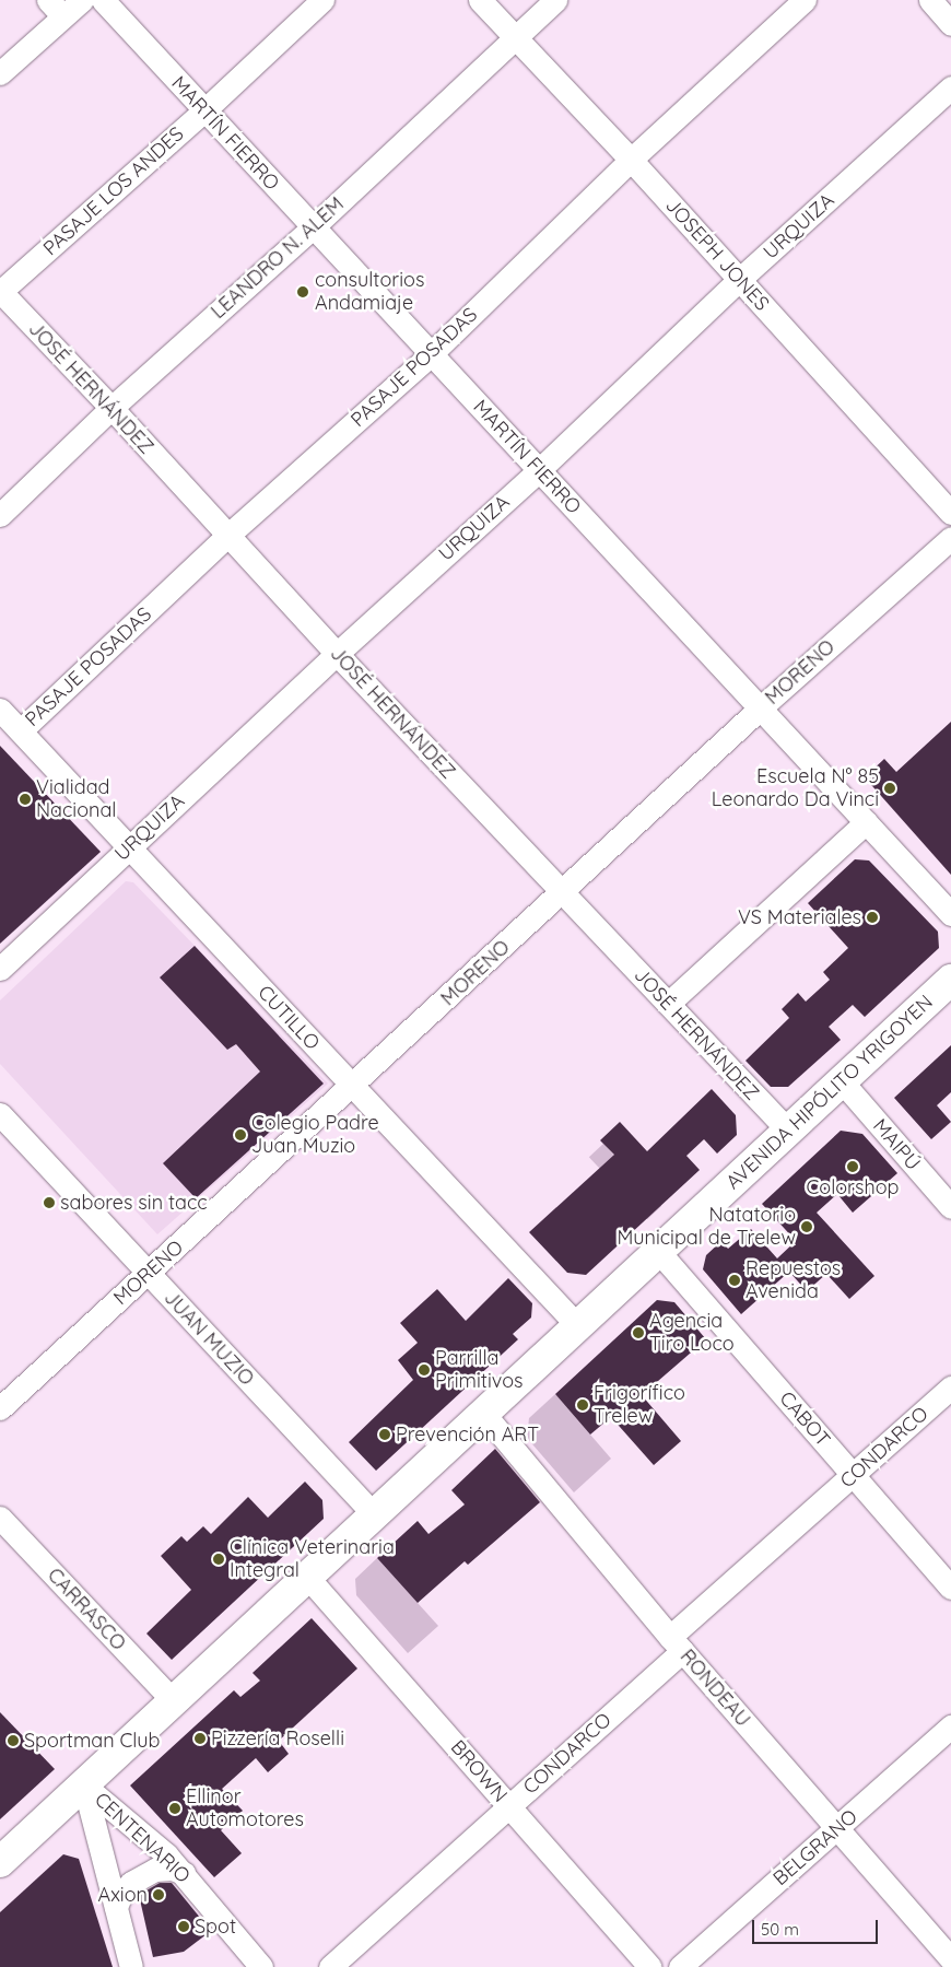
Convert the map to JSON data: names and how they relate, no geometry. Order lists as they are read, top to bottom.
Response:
{
  "streets": {
    "main road": ["AVENIDA HIPÓLITO YRIGOYEN"],
    "street": [
      "MARTÍN FIERRO",
      "PASAJE LOS ANDES",
      "URQUIZA",
      "JOSEPH JONES",
      "LEANDRO N. ALEM",
      "PASAJE POSADAS",
      "JOSÉ HERNÁNDEZ",
      "MORENO",
      "CUTILLO",
      "MAIPÚ",
      "JUAN MUZIO",
      "CABOT",
      "CONDARCO",
      "CARRASCO",
      "RONDEAU",
      "BROWN",
      "CENTENARIO",
      "BELGRANO"
    ]
  },
  "crossings": [
    ["MARTÍN FIERRO", "PASAJE LOS ANDES"],
    ["MARTÍN FIERRO", "URQUIZA"],
    ["MARTÍN FIERRO", "LEANDRO N. ALEM"],
    ["MARTÍN FIERRO", "PASAJE POSADAS"],
    ["MARTÍN FIERRO", "MORENO"],
    ["PASAJE LOS ANDES", "JOSÉ HERNÁNDEZ"],
    ["URQUIZA", "JOSEPH JONES"],
    ["URQUIZA", "JOSÉ HERNÁNDEZ"],
    ["URQUIZA", "CUTILLO"],
    ["JOSEPH JONES", "LEANDRO N. ALEM"],
    ["JOSEPH JONES", "PASAJE POSADAS"],
    ["LEANDRO N. ALEM", "JOSÉ HERNÁNDEZ"],
    ["PASAJE POSADAS", "JOSÉ HERNÁNDEZ"],
    ["PASAJE POSADAS", "CUTILLO"],
    ["JOSÉ HERNÁNDEZ", "MORENO"],
    ["JOSÉ HERNÁNDEZ", "AVENIDA HIPÓLITO YRIGOYEN"],
    ["MORENO", "CUTILLO"],
    ["MORENO", "JUAN MUZIO"],
    ["CUTILLO", "AVENIDA HIPÓLITO YRIGOYEN"],
    ["AVENIDA HIPÓLITO YRIGOYEN", "MAIPÚ"],
    ["AVENIDA HIPÓLITO YRIGOYEN", "JUAN MUZIO"],
    ["AVENIDA HIPÓLITO YRIGOYEN", "CABOT"],
    ["AVENIDA HIPÓLITO YRIGOYEN", "CARRASCO"],
    ["AVENIDA HIPÓLITO YRIGOYEN", "RONDEAU"],
    ["AVENIDA HIPÓLITO YRIGOYEN", "BROWN"],
    ["AVENIDA HIPÓLITO YRIGOYEN", "CENTENARIO"],
    ["CABOT", "CONDARCO"],
    ["CONDARCO", "RONDEAU"],
    ["CONDARCO", "BROWN"],
    ["RONDEAU", "BELGRANO"]
  ],
  "places": [
    "consultorios Andamiaje",
    "Escuela N° 85 Leonardo Da Vinci",
    "Vialidad Nacional",
    "VS Materiales",
    "Colegio Padre Juan Muzio",
    "Colorshop",
    "sabores sin tacc",
    "Natatorio Municipal de Trelew",
    "Repuestos Avenida",
    "Agencia Tiro Loco",
    "Parrilla Primitivos",
    "Frigorífico Trelew",
    "Prevención ART",
    "Clínica Veterinaria Integral",
    "Pizzería Roselli",
    "Sportman Club",
    "Ellinor Automotores",
    "Axion",
    "Spot"
  ],
  "scale_bar": "50 m"
}
